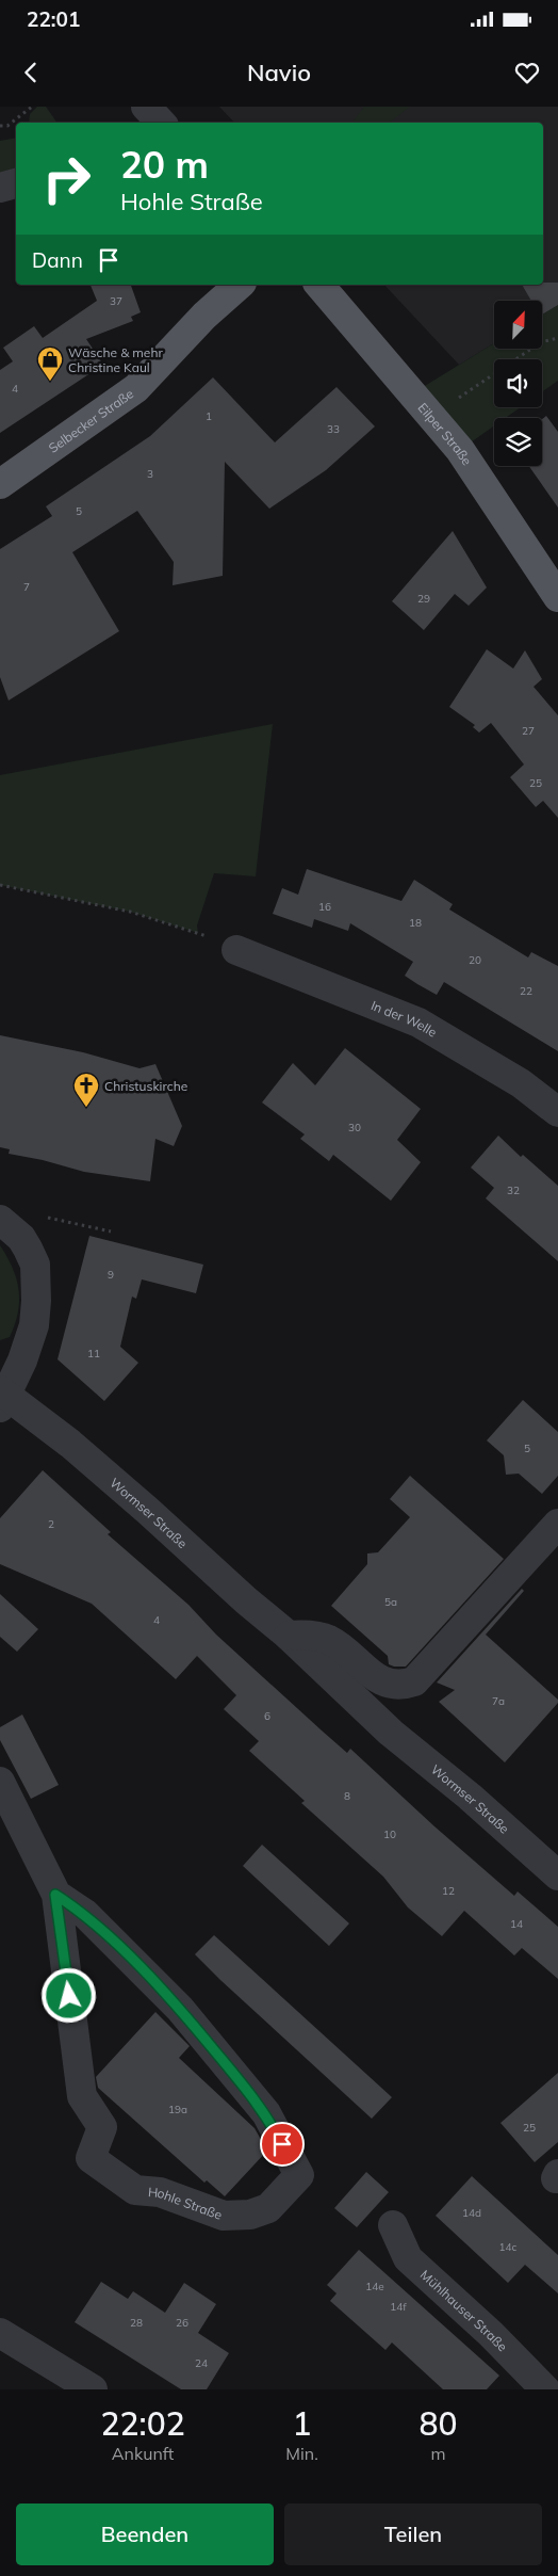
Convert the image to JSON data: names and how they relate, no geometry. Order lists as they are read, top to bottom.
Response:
{
  "streets": {
    "main road": ["Selbecker Straße", "Eilper Straße"],
    "street": [
      "In der Welle",
      "Wormser Straße",
      "Hohle Straße",
      "Mühlhauser Straße"
    ]
  },
  "places": {
    "shop": ["Wäsche & mehr Christine Kaul"],
    "church": ["Christuskirche"]
  },
  "house_numbers": [
    "37",
    "4",
    "1",
    "33",
    "3",
    "5",
    "7",
    "29",
    "27",
    "25",
    "16",
    "18",
    "20",
    "22",
    "30",
    "32",
    "9",
    "11",
    "5",
    "2",
    "5a",
    "4",
    "7a",
    "6",
    "8",
    "10",
    "12",
    "14",
    "19a",
    "25",
    "14d",
    "14c",
    "14e",
    "14f",
    "28",
    "26",
    "24"
  ],
  "north": "top right",
  "page": {
    "status": "22:01",
    "header": "Navio",
    "turn": ["20 m", "Hohle Straße"],
    "then": "Dann",
    "eta": [
      "22:02",
      "Ankunft",
      "1",
      "Min.",
      "80",
      "m"
    ],
    "buttons": ["Beenden", "Teilen"]
  }
}
